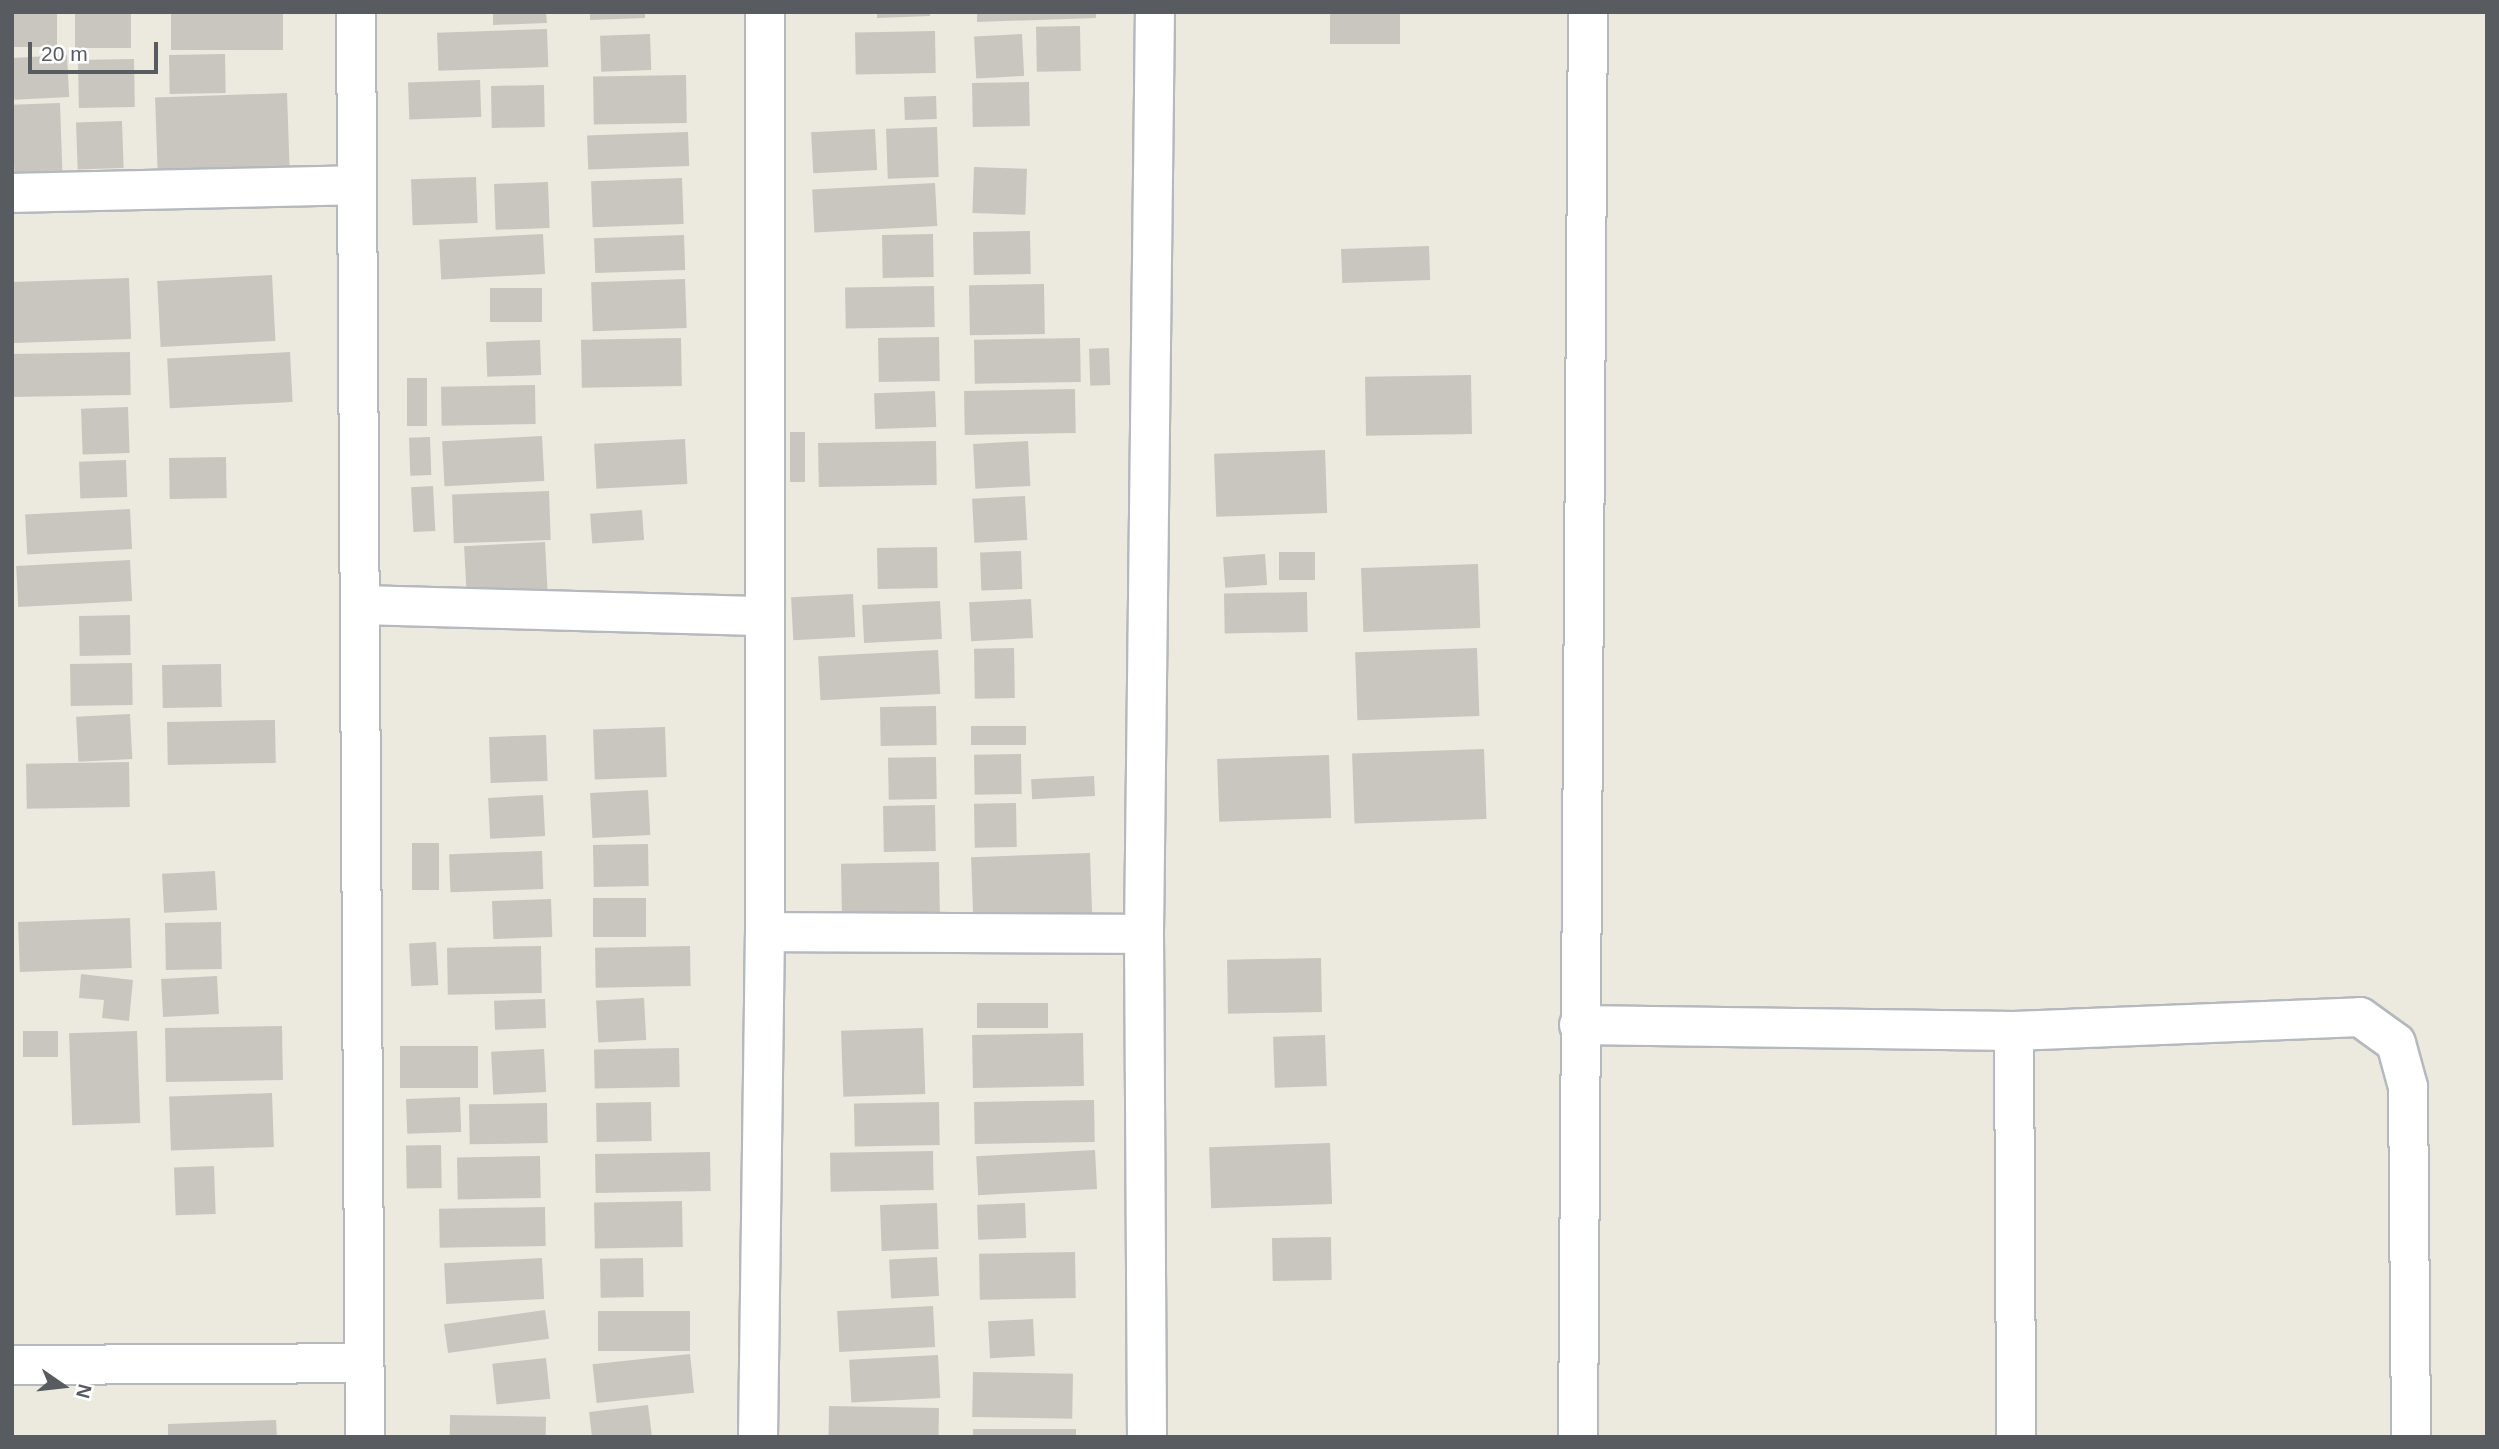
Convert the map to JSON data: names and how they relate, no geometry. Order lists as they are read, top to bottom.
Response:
{
  "scale_bar": "20 m",
  "north": "right"
}
